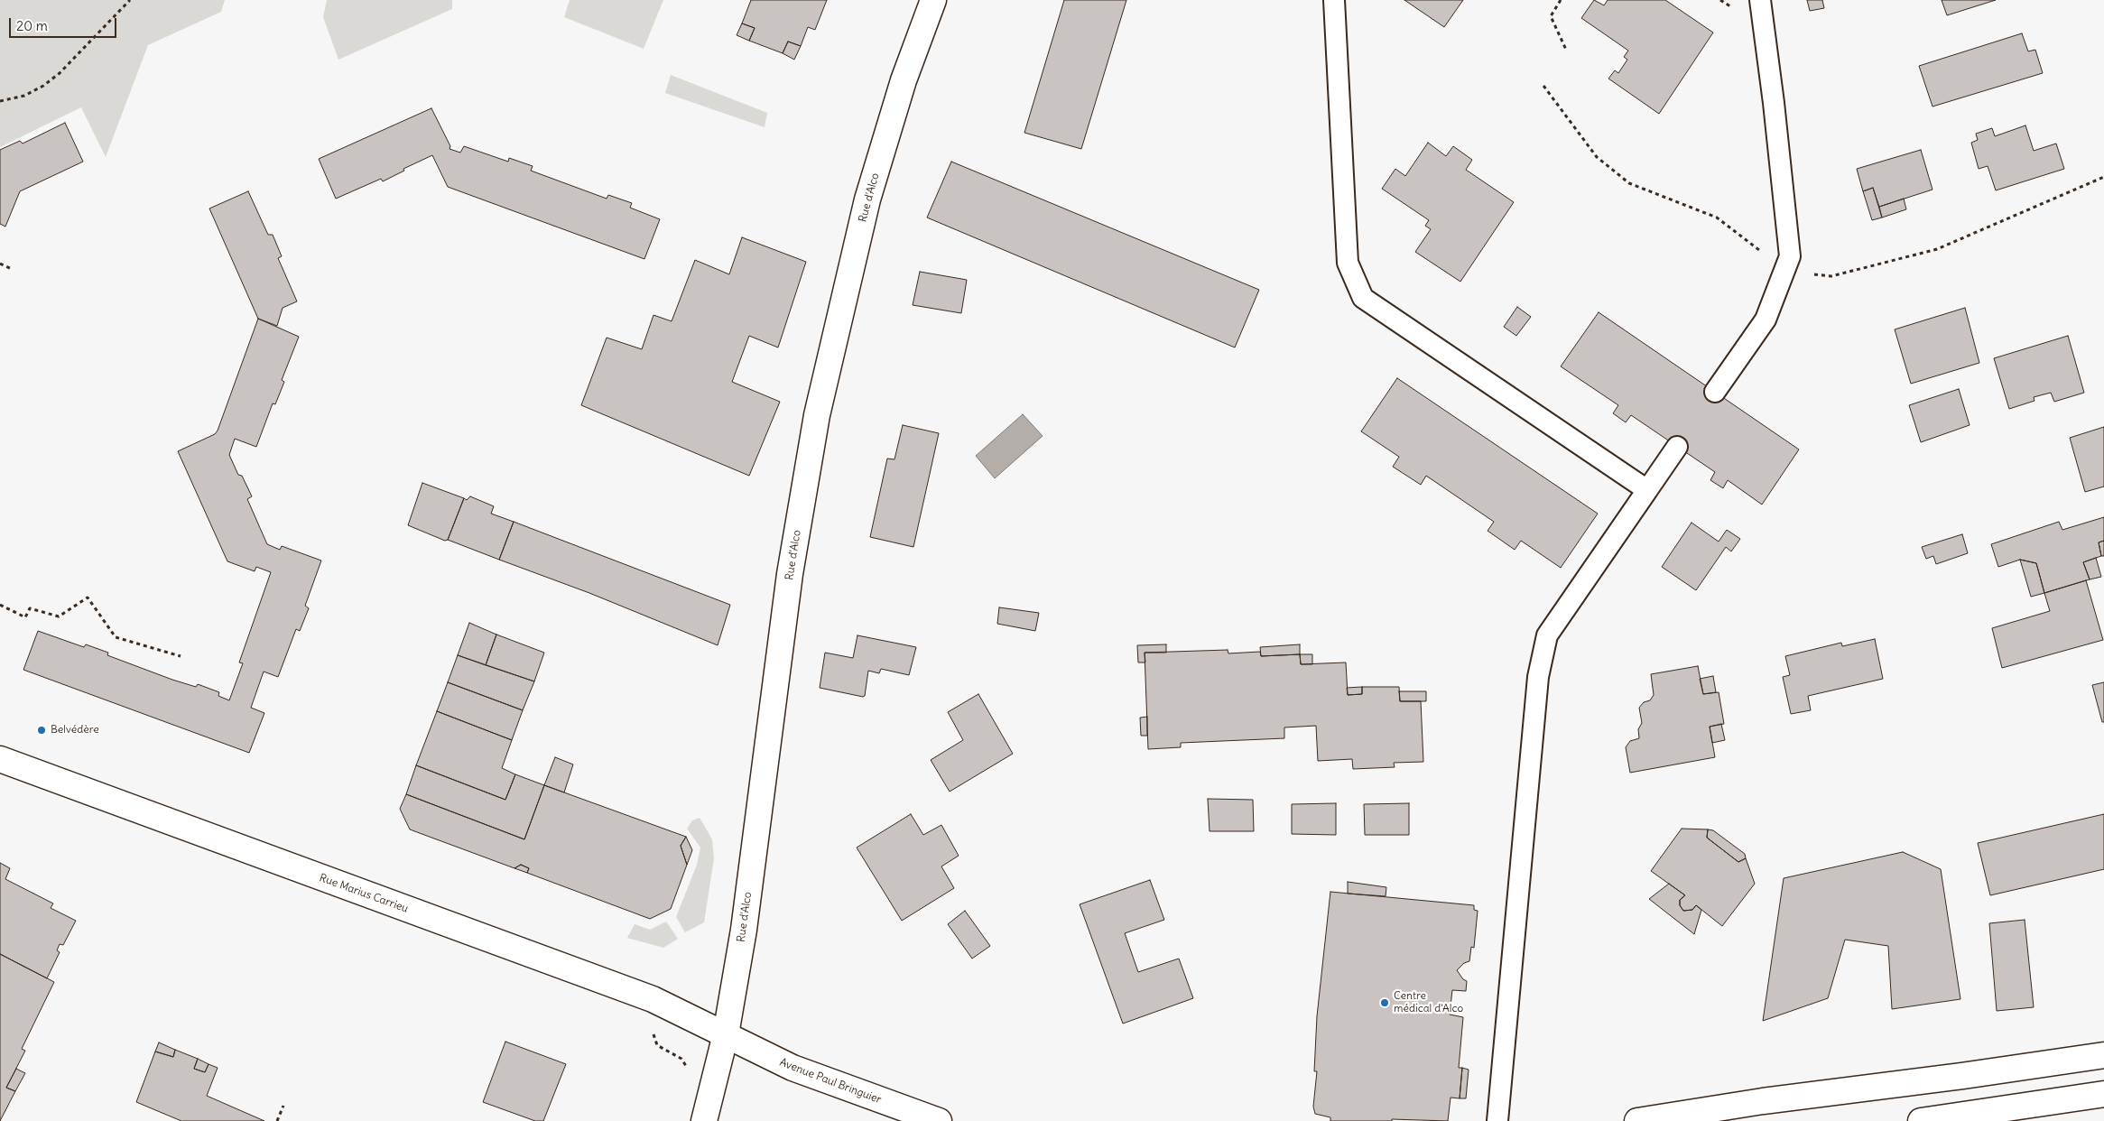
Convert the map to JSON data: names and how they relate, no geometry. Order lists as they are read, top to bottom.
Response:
{
  "streets": {
    "main road": ["Rue d'Alco", "Rue Marius Carrieu", "Avenue Paul Bringuier"]
  },
  "crossings": [
    ["Rue d'Alco", "Rue Marius Carrieu"],
    ["Rue d'Alco", "Avenue Paul Bringuier"],
    ["Rue Marius Carrieu", "Avenue Paul Bringuier"]
  ],
  "places": ["Belvédère", "Centre médical d'Alco"],
  "scale_bar": "20 m"
}
